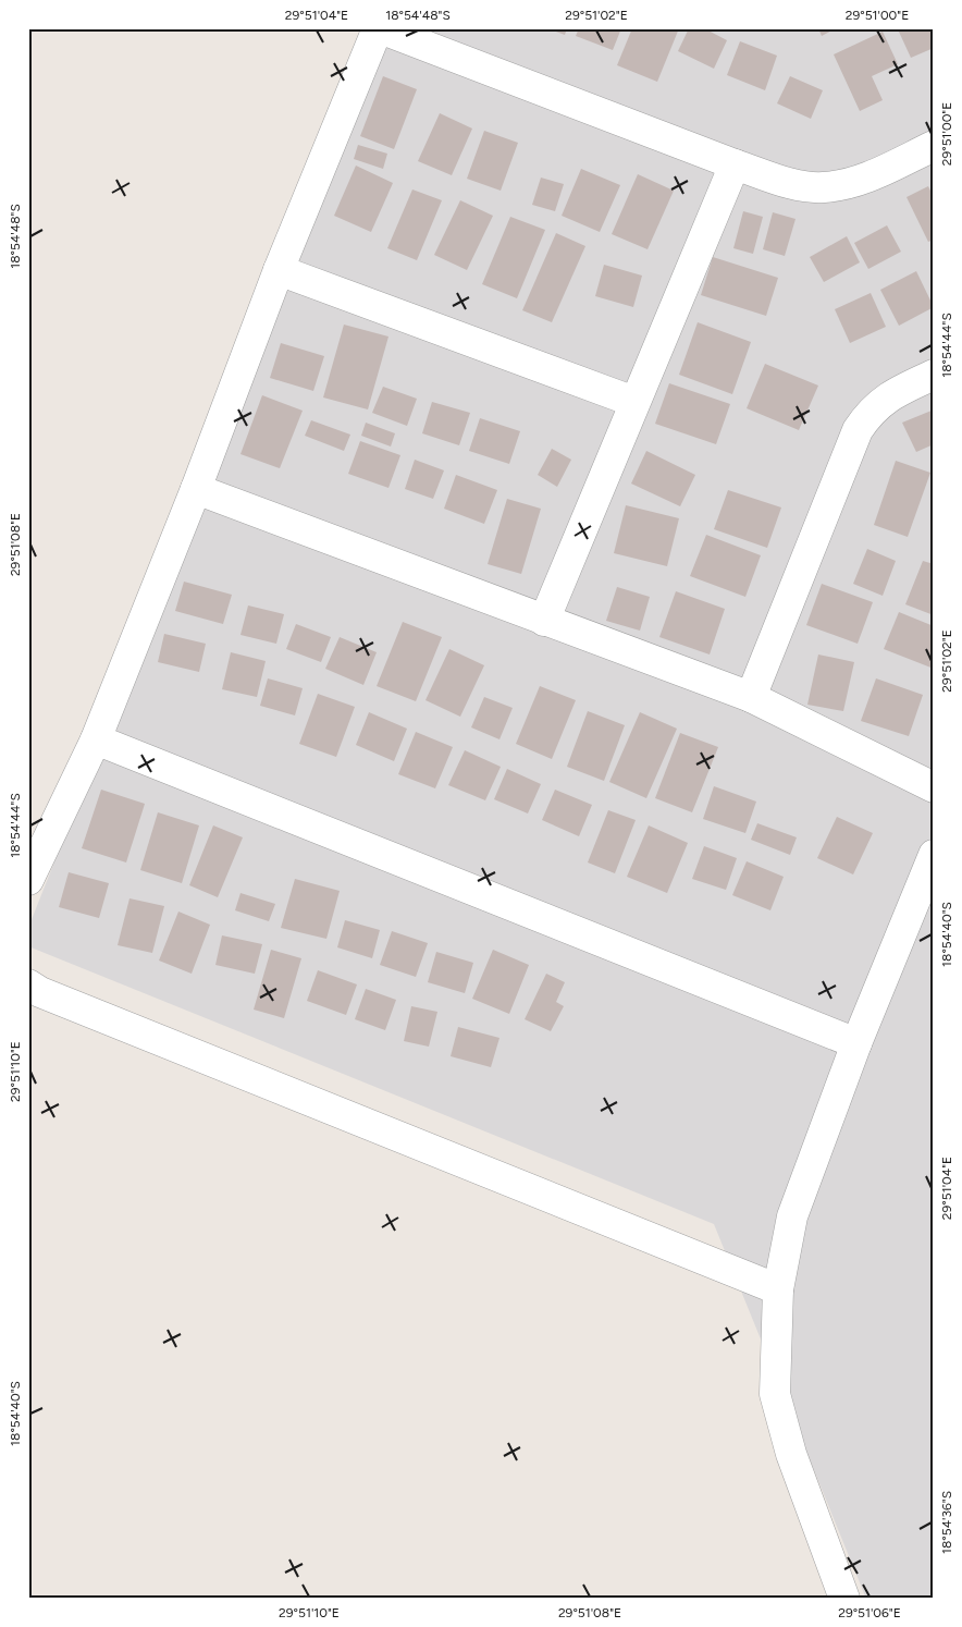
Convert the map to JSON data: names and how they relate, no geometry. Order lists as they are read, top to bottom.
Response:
{
  "coordinates": [
    "29°51'04\"E",
    "18°54'48\"S",
    "29°51'02\"E",
    "29°51'00\"E",
    "18°54'44\"S",
    "29°51'08\"E",
    "18°54'40\"S",
    "29°51'10\"E",
    "18°54'36\"S",
    "29°51'06\"E"
  ]
}
